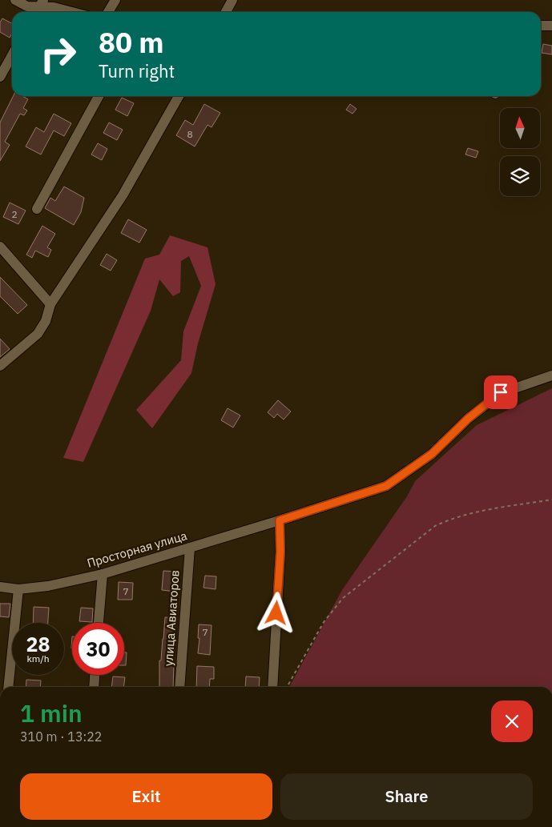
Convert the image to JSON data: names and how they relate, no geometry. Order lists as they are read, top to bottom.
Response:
{
  "streets": {
    "street": ["Просторная улица", "улица Авиаторов"]
  },
  "crossings": [
    ["Просторная улица", "улица Авиаторов"]
  ],
  "house_numbers": [
    "8",
    "2",
    "7",
    "7"
  ],
  "north": "top",
  "page": {
    "turn": ["80 m", "Turn right"],
    "speed": "28 km/h",
    "limit": "30",
    "heading": ["1 min", "310 m · 13:22"],
    "buttons": ["Exit", "Share"]
  }
}
